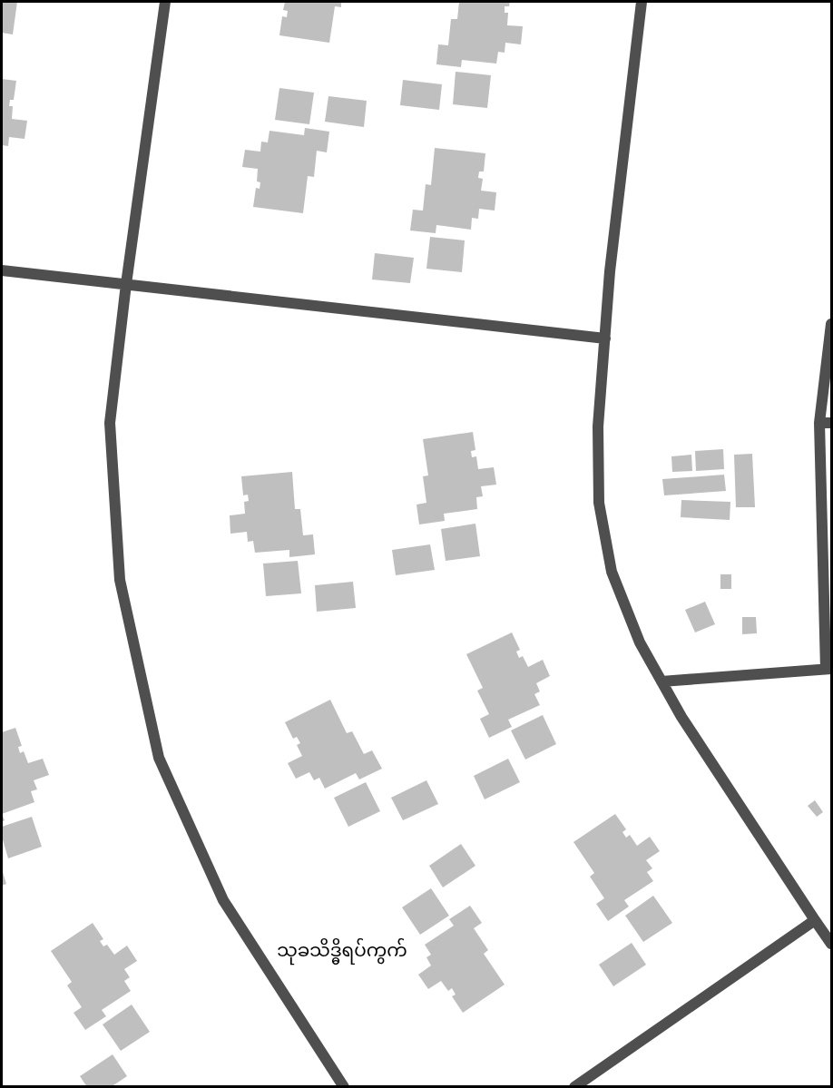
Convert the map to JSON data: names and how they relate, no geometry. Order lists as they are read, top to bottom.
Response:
{
  "districts": ["သုခသိဒ္ဓိရပ်ကွက်"]
}
